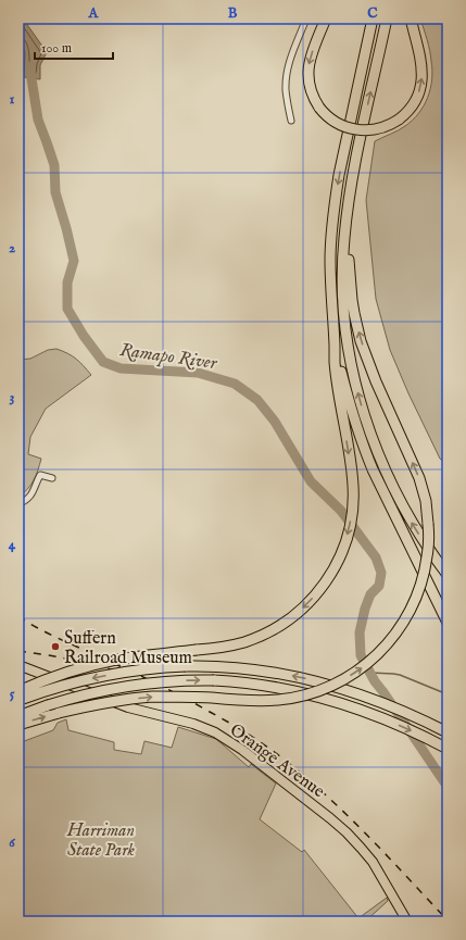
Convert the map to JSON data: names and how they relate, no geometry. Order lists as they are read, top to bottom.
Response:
{
  "streets": {
    "main road": ["Orange Avenue"]
  },
  "water": ["Ramapo River"],
  "parks": ["Harriman State Park"],
  "places": ["Suffern Railroad Museum"],
  "scale_bar": "100 m",
  "grid": {
    "columns": ["A", "B", "C"],
    "rows": [
      "1",
      "2",
      "3",
      "4",
      "5",
      "6"
    ]
  }
}
